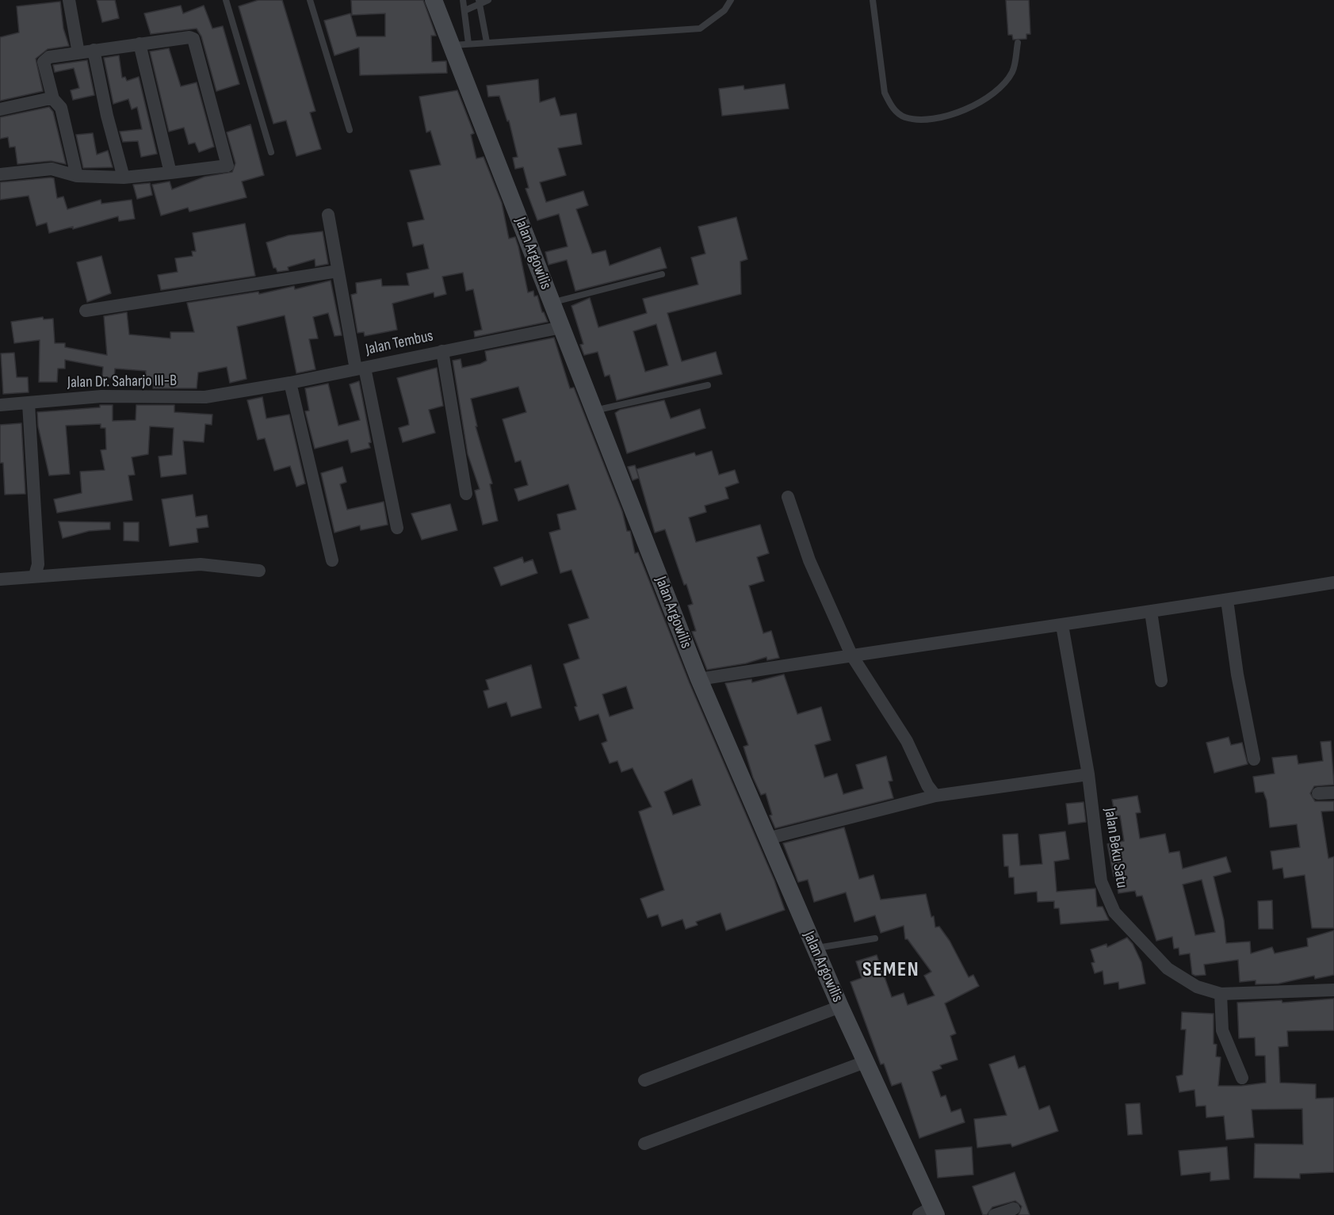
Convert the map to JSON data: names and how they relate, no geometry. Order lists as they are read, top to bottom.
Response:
{
  "streets": {
    "street": [
      "Jalan Argowilis",
      "Jalan Tembus",
      "Jalan Dr. Saharjo III-B",
      "Jalan Beku Satu"
    ]
  },
  "crossings": [
    ["Jalan Argowilis", "Jalan Tembus"],
    ["Jalan Tembus", "Jalan Dr. Saharjo III-B"]
  ],
  "districts": ["SEMEN"]
}
